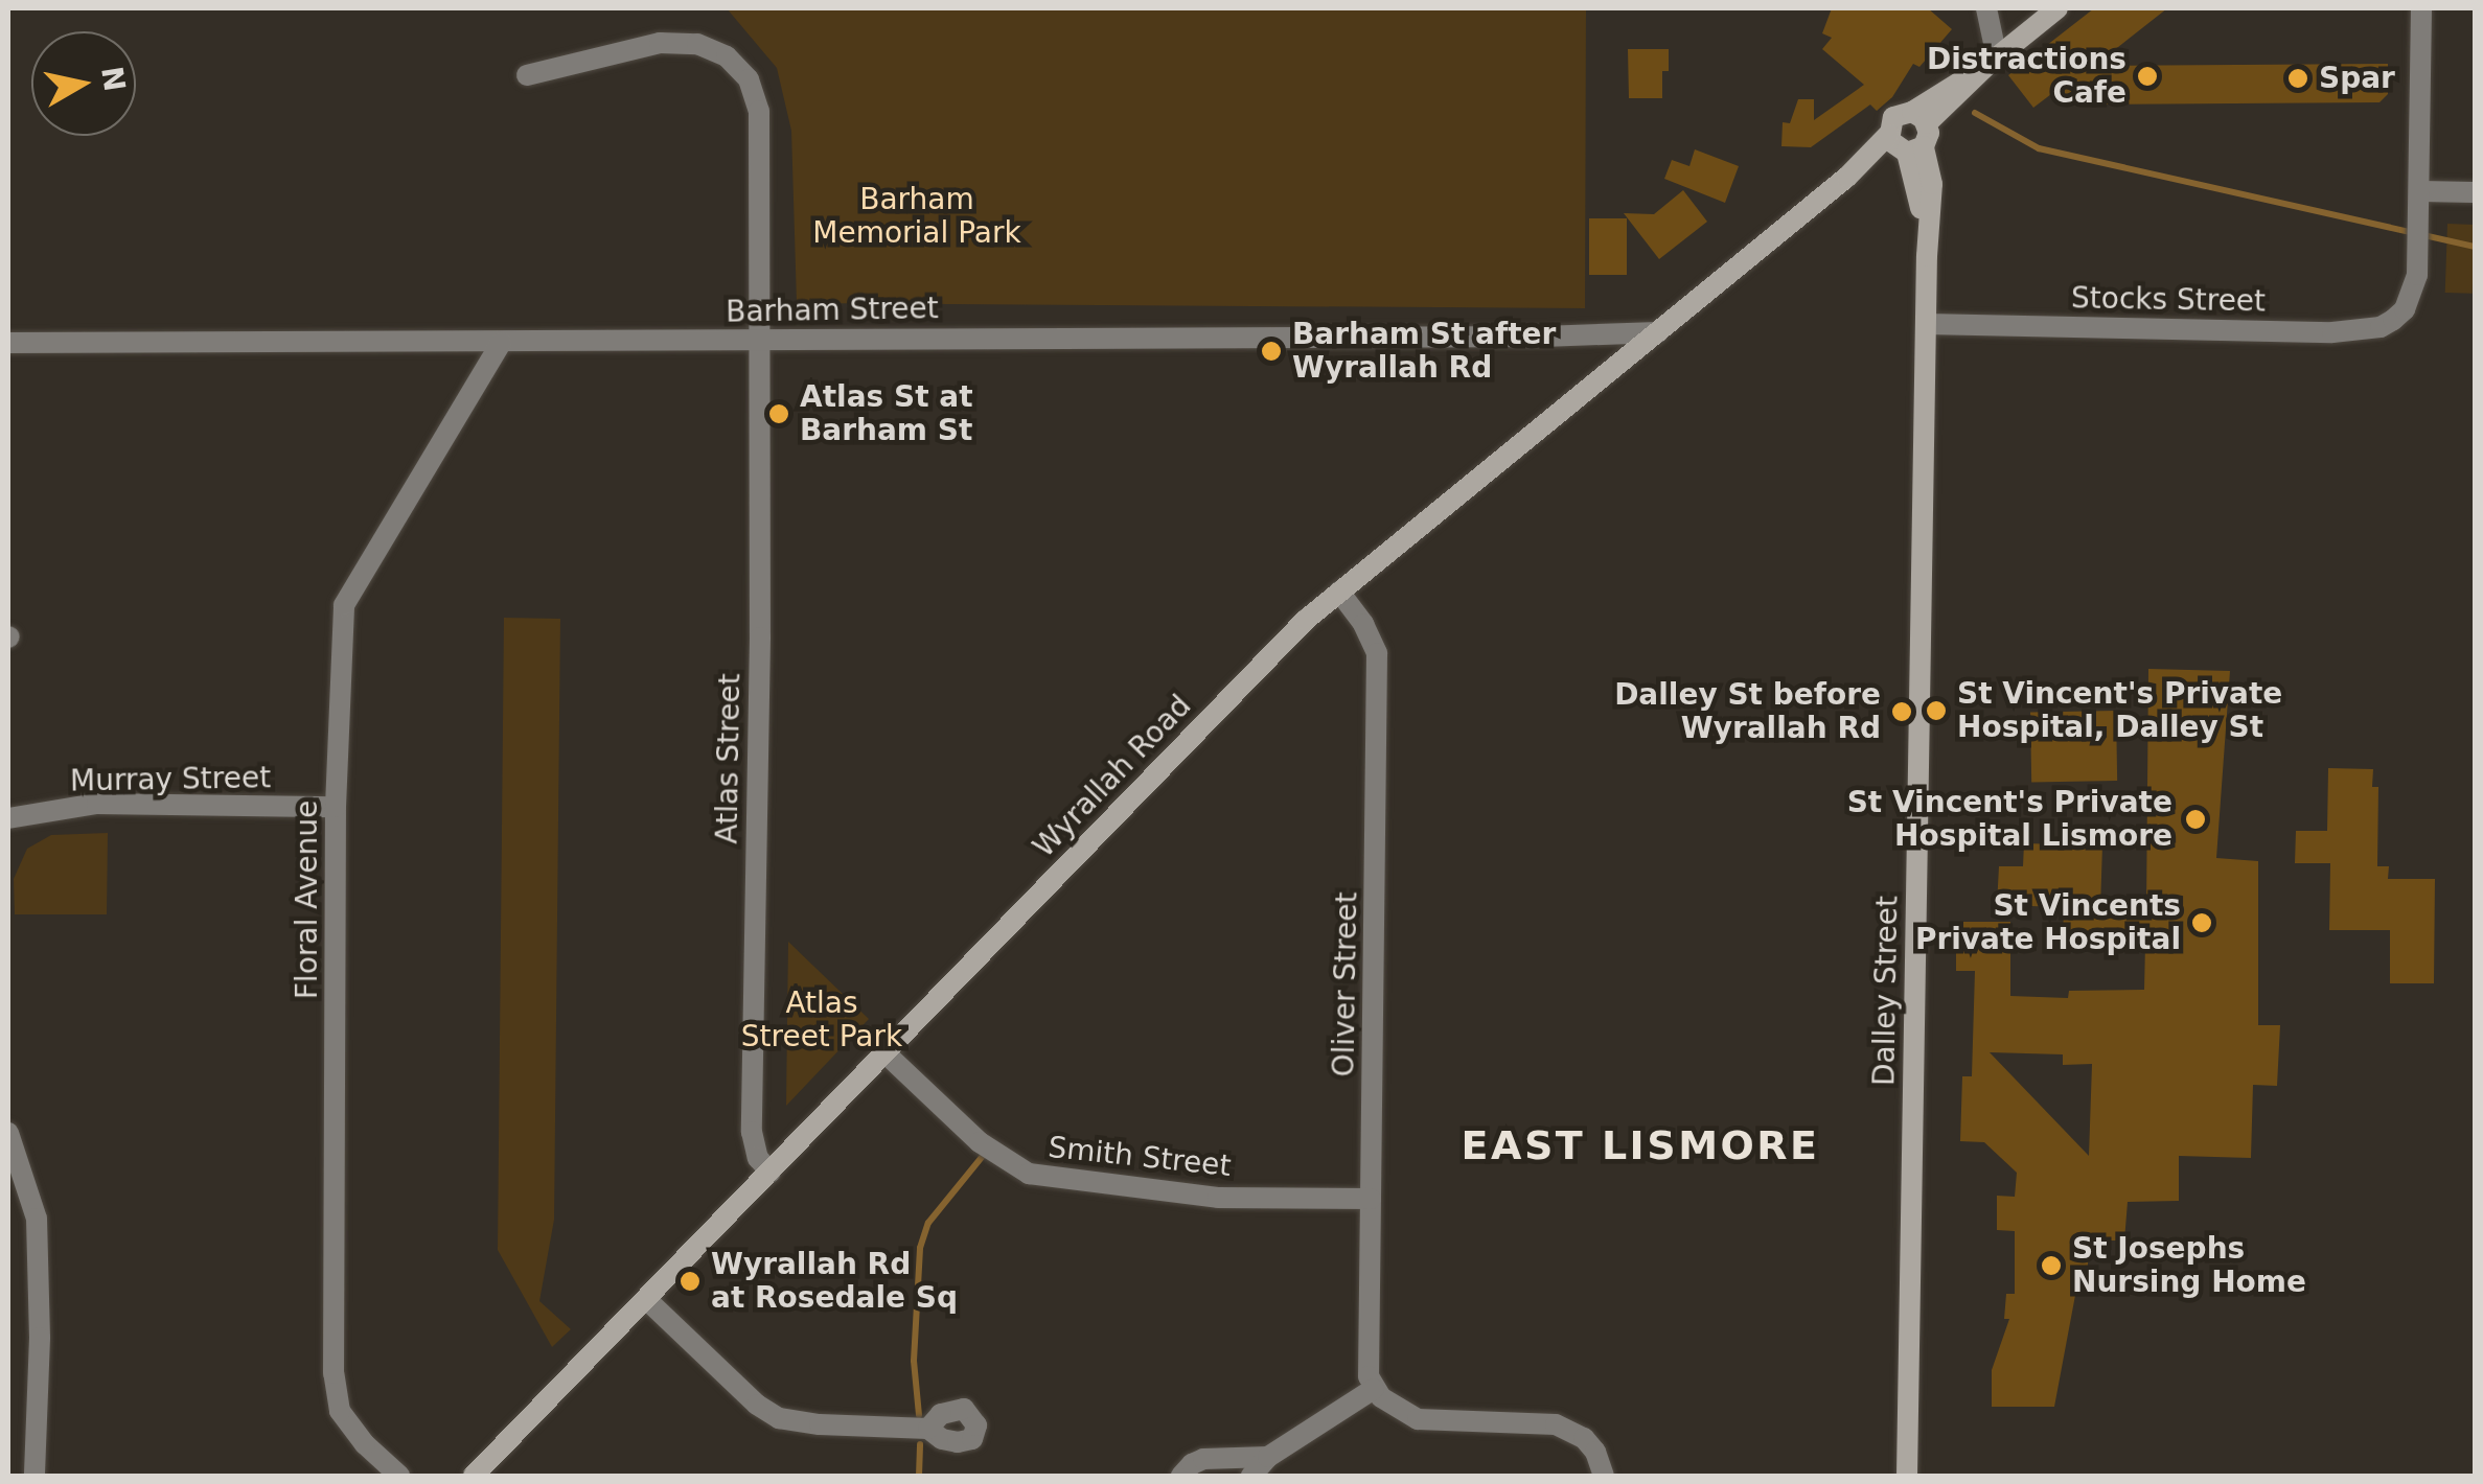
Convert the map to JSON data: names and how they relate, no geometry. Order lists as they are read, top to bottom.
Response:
{
  "streets": {
    "main road": ["Wyrallah Road", "Dalley Street"],
    "street": [
      "Stocks Street",
      "Barham Street",
      "Atlas Street",
      "Murray Street",
      "Floral Avenue",
      "Oliver Street",
      "Smith Street"
    ]
  },
  "crossings": [
    ["Stocks Street", "Dalley Street"],
    ["Barham Street", "Atlas Street"],
    ["Barham Street", "Wyrallah Road"],
    ["Barham Street", "Floral Avenue"],
    ["Atlas Street", "Wyrallah Road"],
    ["Wyrallah Road", "Oliver Street"],
    ["Wyrallah Road", "Dalley Street"],
    ["Wyrallah Road", "Smith Street"],
    ["Murray Street", "Floral Avenue"],
    ["Oliver Street", "Smith Street"]
  ],
  "districts": ["EAST LISMORE"],
  "parks": ["Barham Memorial Park", "Atlas Street Park"],
  "places": [
    "Distractions Cafe",
    "Spar",
    "Barham St after Wyrallah Rd",
    "Atlas St at Barham St",
    "St Vincent's Private Hospital, Dalley St",
    "Dalley St before Wyrallah Rd",
    "St Vincent's Private Hospital Lismore",
    "St Vincents Private Hospital",
    "St Josephs Nursing Home",
    "Wyrallah Rd at Rosedale Sq"
  ],
  "north": "right"
}
